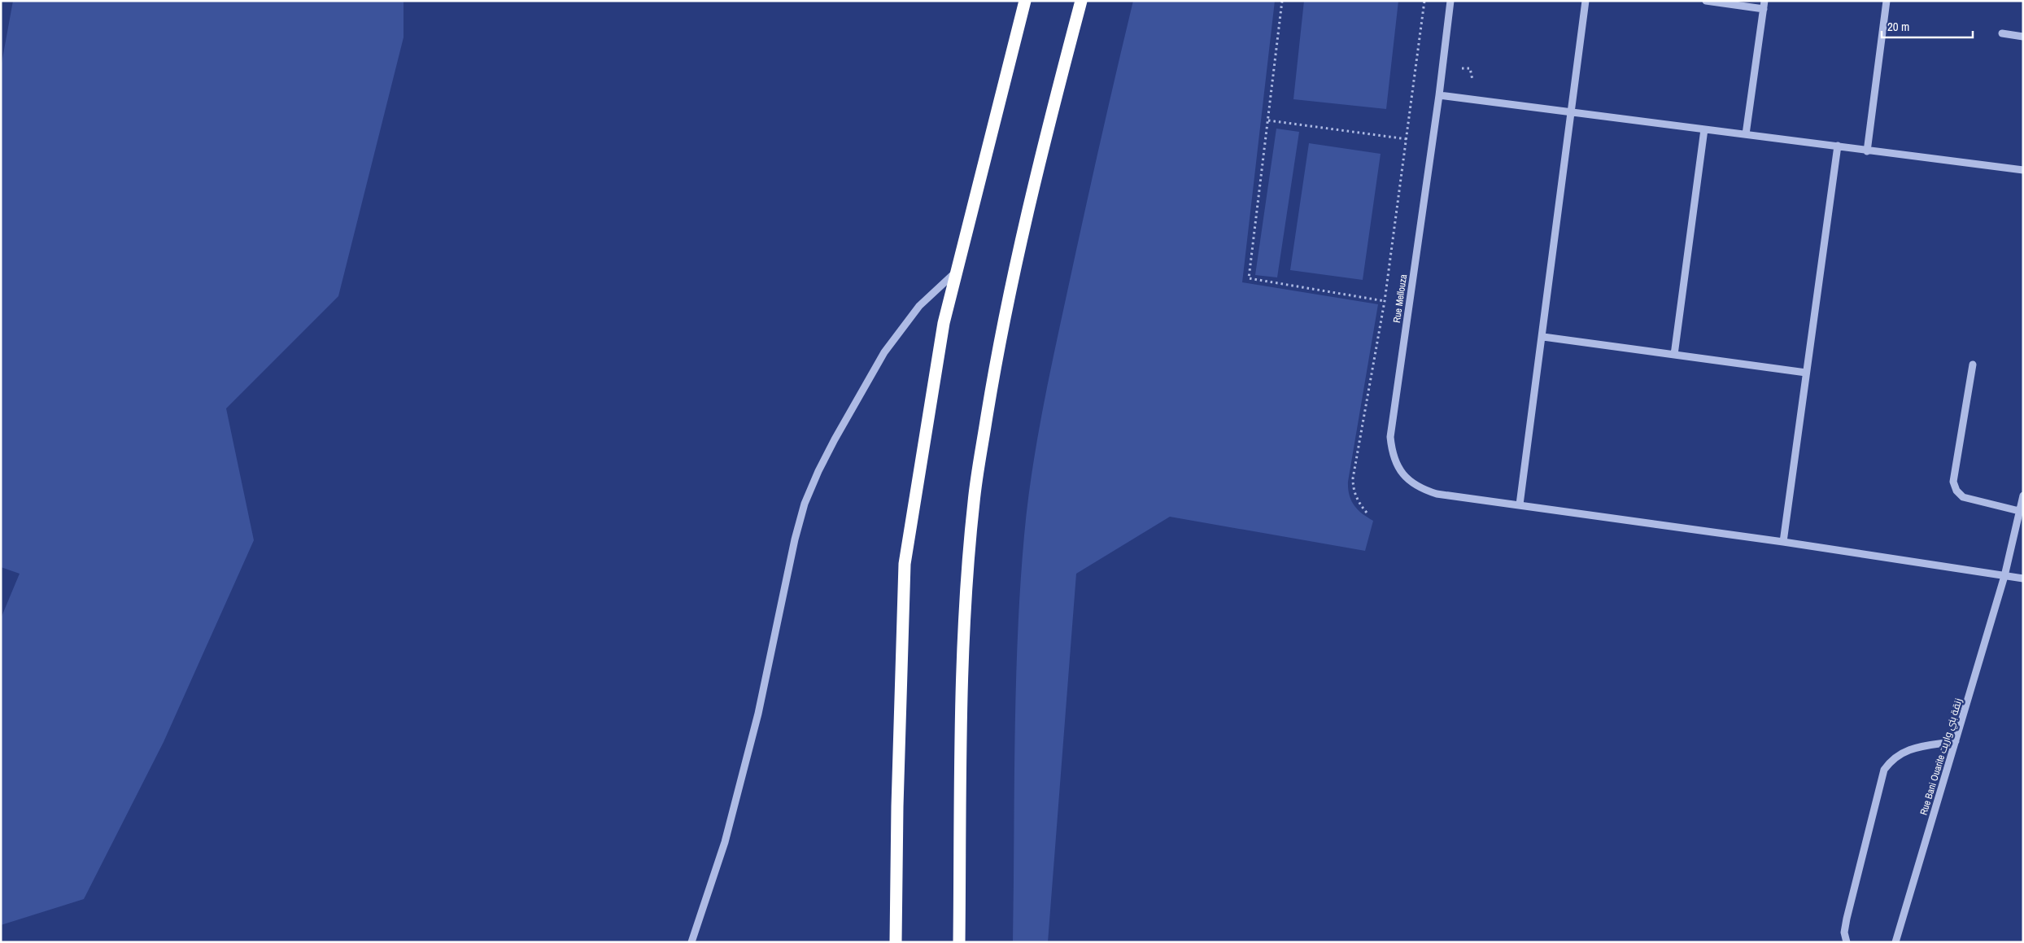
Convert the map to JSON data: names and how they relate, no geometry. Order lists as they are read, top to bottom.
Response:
{
  "streets": {
    "street": ["Rue Mellouza", "Rue Bani Ouarite زنقة بني واريت"]
  },
  "crossings": [
    ["Rue Mellouza", "Rue Bani Ouarite زنقة بني واريت"]
  ],
  "scale_bar": "20 m"
}
